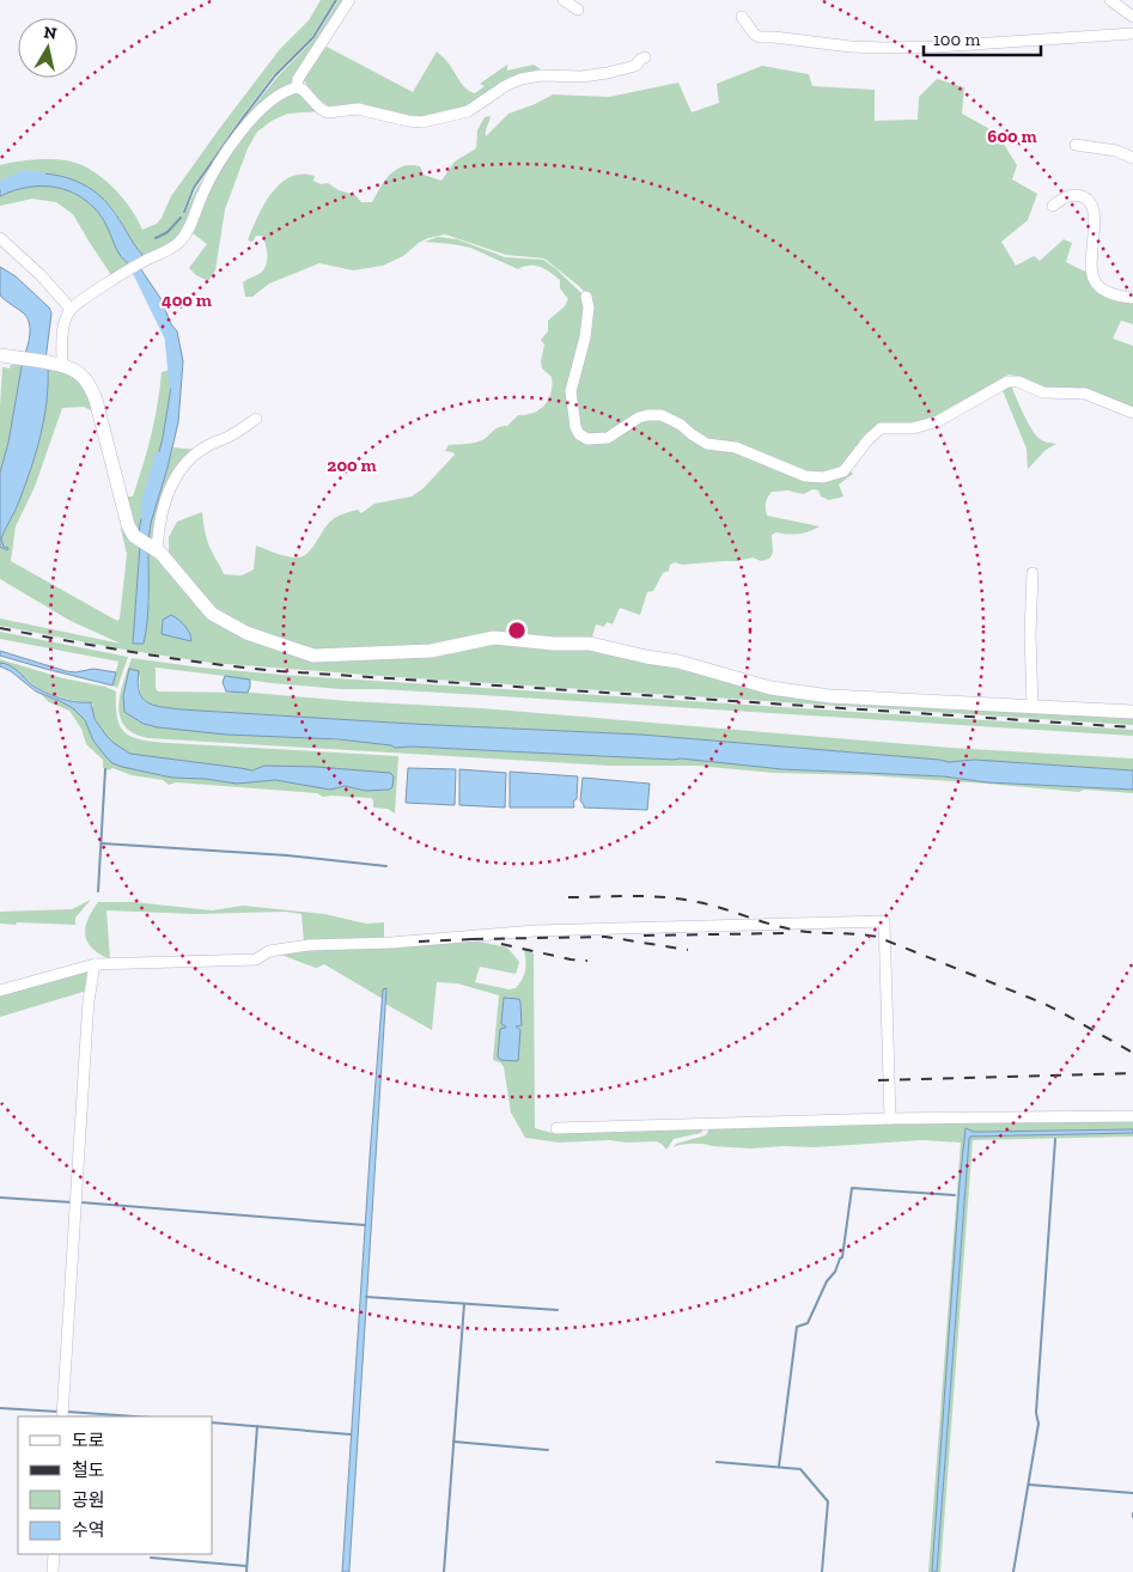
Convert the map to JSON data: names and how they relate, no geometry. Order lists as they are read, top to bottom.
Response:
{
  "legend": [
    "도로",
    "철도",
    "공원",
    "수역"
  ],
  "scale_bar": "100 m",
  "north": "top",
  "rings": ["600 m", "400 m", "200 m"]
}
